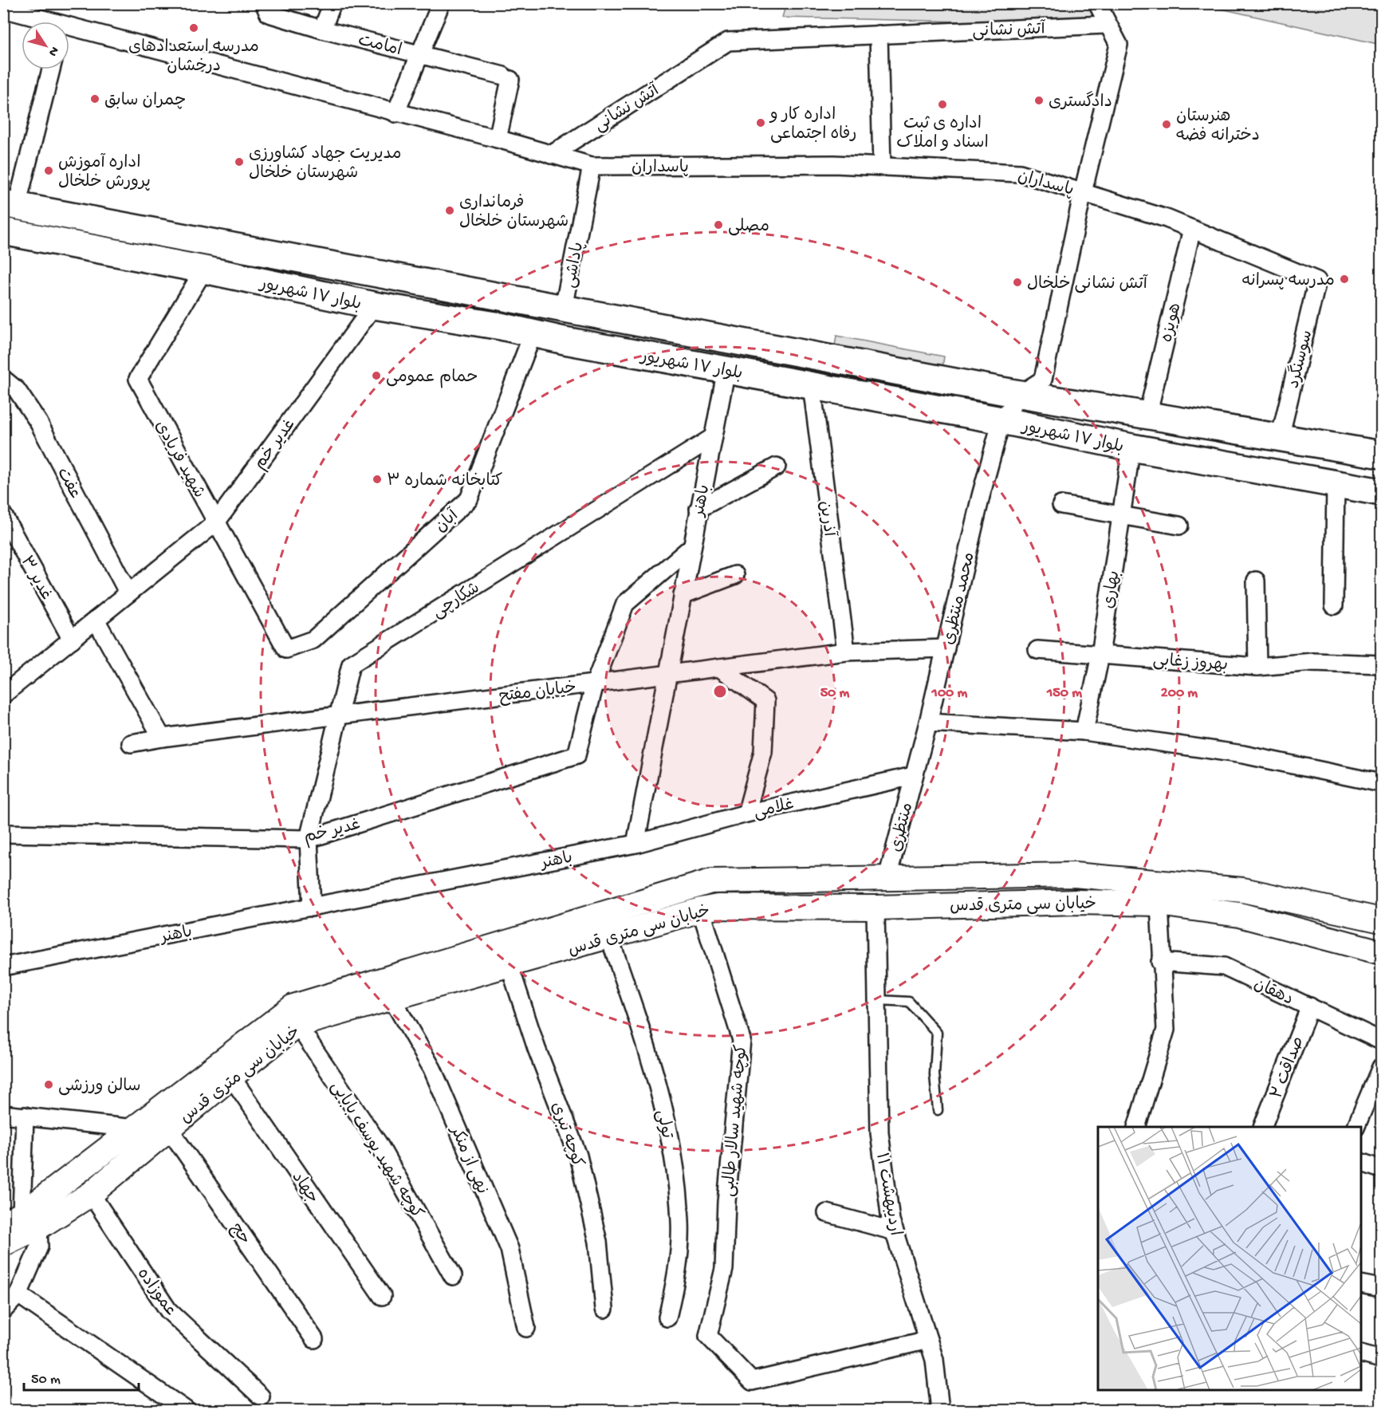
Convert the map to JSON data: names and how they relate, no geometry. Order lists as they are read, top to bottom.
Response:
{
  "streets": {
    "main road": ["بلوار ١٧ شهریور", "خیابان سی متری قدس"],
    "street": [
      "آتش نشانی",
      "امامت",
      "پاسداران",
      "پاداشی",
      "هویزه",
      "سوسنگرد",
      "غدیر خم",
      "شهید فریادی",
      "عفت",
      "باهنر",
      "آذرین",
      "آبان",
      "غدیر ۳",
      "بهاری",
      "محمد منتظری",
      "شکارچی",
      "بهروز زغابی",
      "خیابان مفتح",
      "غلامی",
      "منتظری",
      "دهقان",
      "صداقت ۲",
      "کوچه شهید سالار طالبی",
      "تولی",
      "کوچه تبری",
      "کوچه شهید یوسف بابایی",
      "نهی از منکر",
      "جهاد",
      "۱۱ اردیبهشت",
      "حج",
      "عموزاده"
    ]
  },
  "crossings": [
    ["آتش نشانی", "پاسداران"],
    ["امامت", "پاسداران"],
    ["پاسداران", "پاداشی"],
    ["پاسداران", "هویزه"],
    ["پاسداران", "سوسنگرد"],
    ["پاداشی", "بلوار ١٧ شهریور"],
    ["بلوار ١٧ شهریور", "هویزه"],
    ["بلوار ١٧ شهریور", "سوسنگرد"],
    ["بلوار ١٧ شهریور", "غدیر خم"],
    ["بلوار ١٧ شهریور", "شهید فریادی"],
    ["بلوار ١٧ شهریور", "باهنر"],
    ["بلوار ١٧ شهریور", "آذرین"],
    ["بلوار ١٧ شهریور", "آبان"],
    ["بلوار ١٧ شهریور", "بهاری"],
    ["بلوار ١٧ شهریور", "محمد منتظری"],
    ["غدیر خم", "شهید فریادی"],
    ["غدیر خم", "عفت"],
    ["غدیر خم", "غدیر ۳"],
    ["غدیر خم", "شکارچی"],
    ["غدیر خم", "خیابان مفتح"],
    ["شهید فریادی", "آبان"],
    ["باهنر", "شکارچی"],
    ["باهنر", "خیابان مفتح"],
    ["باهنر", "غلامی"],
    ["آذرین", "خیابان مفتح"],
    ["بهاری", "بهروز زغابی"],
    ["محمد منتظری", "خیابان مفتح"],
    ["محمد منتظری", "غلامی"],
    ["محمد منتظری", "منتظری"],
    ["شکارچی", "خیابان مفتح"],
    ["غلامی", "منتظری"],
    ["منتظری", "خیابان سی متری قدس"],
    ["خیابان سی متری قدس", "کوچه شهید سالار طالبی"],
    ["خیابان سی متری قدس", "تولی"],
    ["خیابان سی متری قدس", "کوچه تبری"],
    ["خیابان سی متری قدس", "کوچه شهید یوسف بابایی"],
    ["خیابان سی متری قدس", "نهی از منکر"],
    ["خیابان سی متری قدس", "جهاد"],
    ["خیابان سی متری قدس", "۱۱ اردیبهشت"],
    ["خیابان سی متری قدس", "حج"],
    ["خیابان سی متری قدس", "عموزاده"],
    ["دهقان", "صداقت ۲"],
    ["کوچه شهید سالار طالبی", "۱۱ اردیبهشت"]
  ],
  "places": [
    "مدرسه استعدادهای درخشان",
    "چمران سابق",
    "دادگستری",
    "اداره ی ثبت اسناد و املاک",
    "اداره کار و رفاه اجتماعی",
    "هنرستان دخترانه فضه",
    "مدیریت جهاد کشاورزی شهرستان خلخال",
    "اداره آموزش پرورش خلخال",
    "فرمانداری شهرستان خلخال",
    "مصلی",
    "مدرسه پسرانه",
    "آتش نشانی خلخال",
    "حمام عمومی",
    "کتابخانه شماره ۳",
    "سالن ورزشی"
  ],
  "scale_bar": "50 m",
  "north": "bottom right",
  "rings": [
    "50 m",
    "100 m",
    "150 m",
    "200 m"
  ]
}
